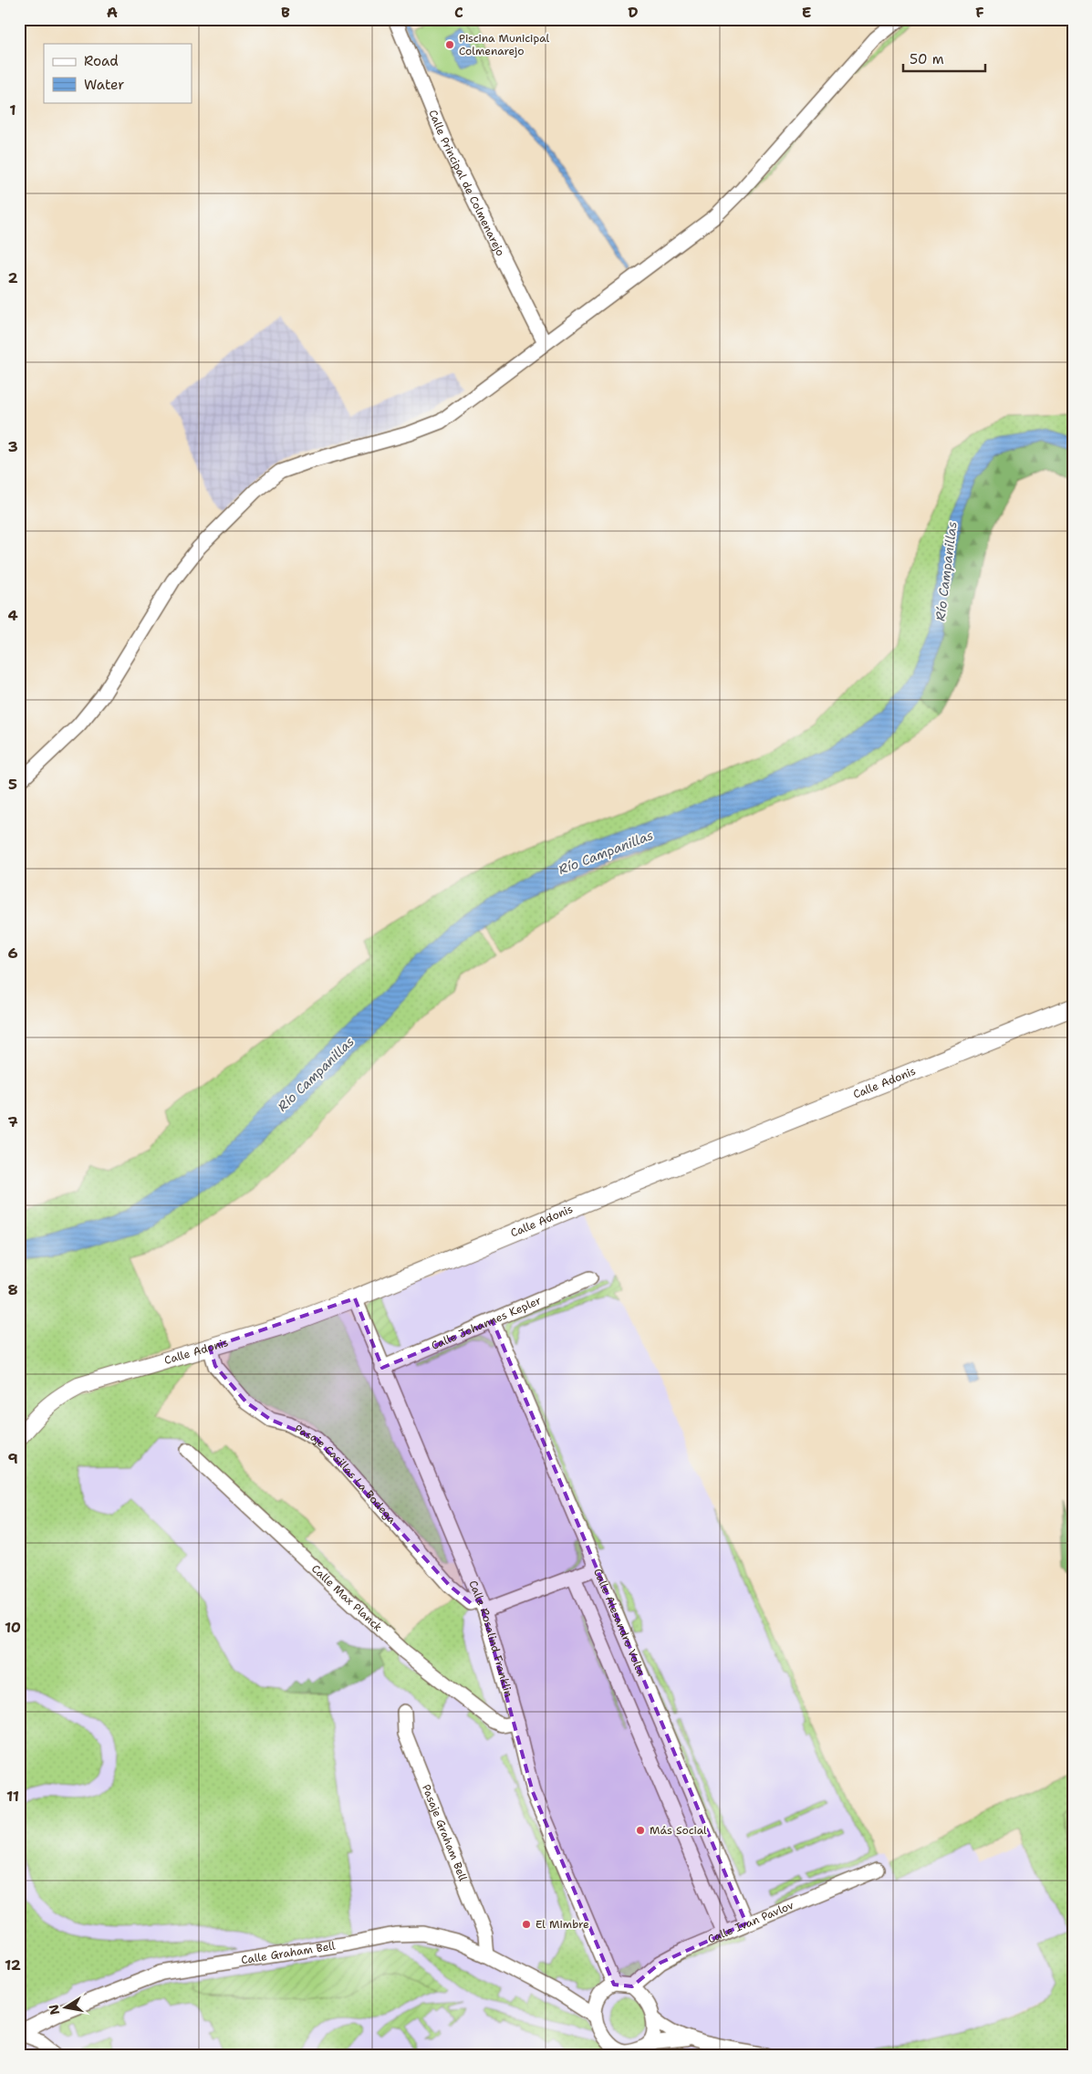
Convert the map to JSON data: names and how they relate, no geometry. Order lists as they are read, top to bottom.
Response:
{
  "streets": {
    "main road": ["Calle Adonis"],
    "street": [
      "Calle Principal de Colmenarejo",
      "Calle Johannes Kepler",
      "Pasaje Casillas La Bodega",
      "Calle Max Planck",
      "Calle Alesandro Volta",
      "Calle Rosalind Franklin",
      "Pasaje Graham Bell",
      "Calle Ivan Pavlov",
      "Calle Graham Bell"
    ]
  },
  "crossings": [
    ["Calle Adonis", "Pasaje Casillas La Bodega"],
    ["Calle Adonis", "Calle Rosalind Franklin"],
    ["Calle Johannes Kepler", "Calle Alesandro Volta"],
    ["Calle Johannes Kepler", "Calle Rosalind Franklin"],
    ["Pasaje Casillas La Bodega", "Calle Rosalind Franklin"],
    ["Calle Max Planck", "Calle Rosalind Franklin"],
    ["Calle Alesandro Volta", "Calle Ivan Pavlov"],
    ["Calle Rosalind Franklin", "Calle Ivan Pavlov"],
    ["Calle Rosalind Franklin", "Calle Graham Bell"],
    ["Pasaje Graham Bell", "Calle Graham Bell"],
    ["Calle Ivan Pavlov", "Calle Graham Bell"]
  ],
  "water": ["Río Campanillas"],
  "places": ["Piscina Municipal Colmenarejo", "Más Social", "El Mimbre"],
  "legend": ["Road", "Water"],
  "scale_bar": "50 m",
  "north": "left",
  "grid": {
    "columns": [
      "A",
      "B",
      "C",
      "D",
      "E",
      "F"
    ],
    "rows": [
      "1",
      "2",
      "3",
      "4",
      "5",
      "6",
      "7",
      "8",
      "9",
      "10",
      "11",
      "12"
    ]
  }
}
